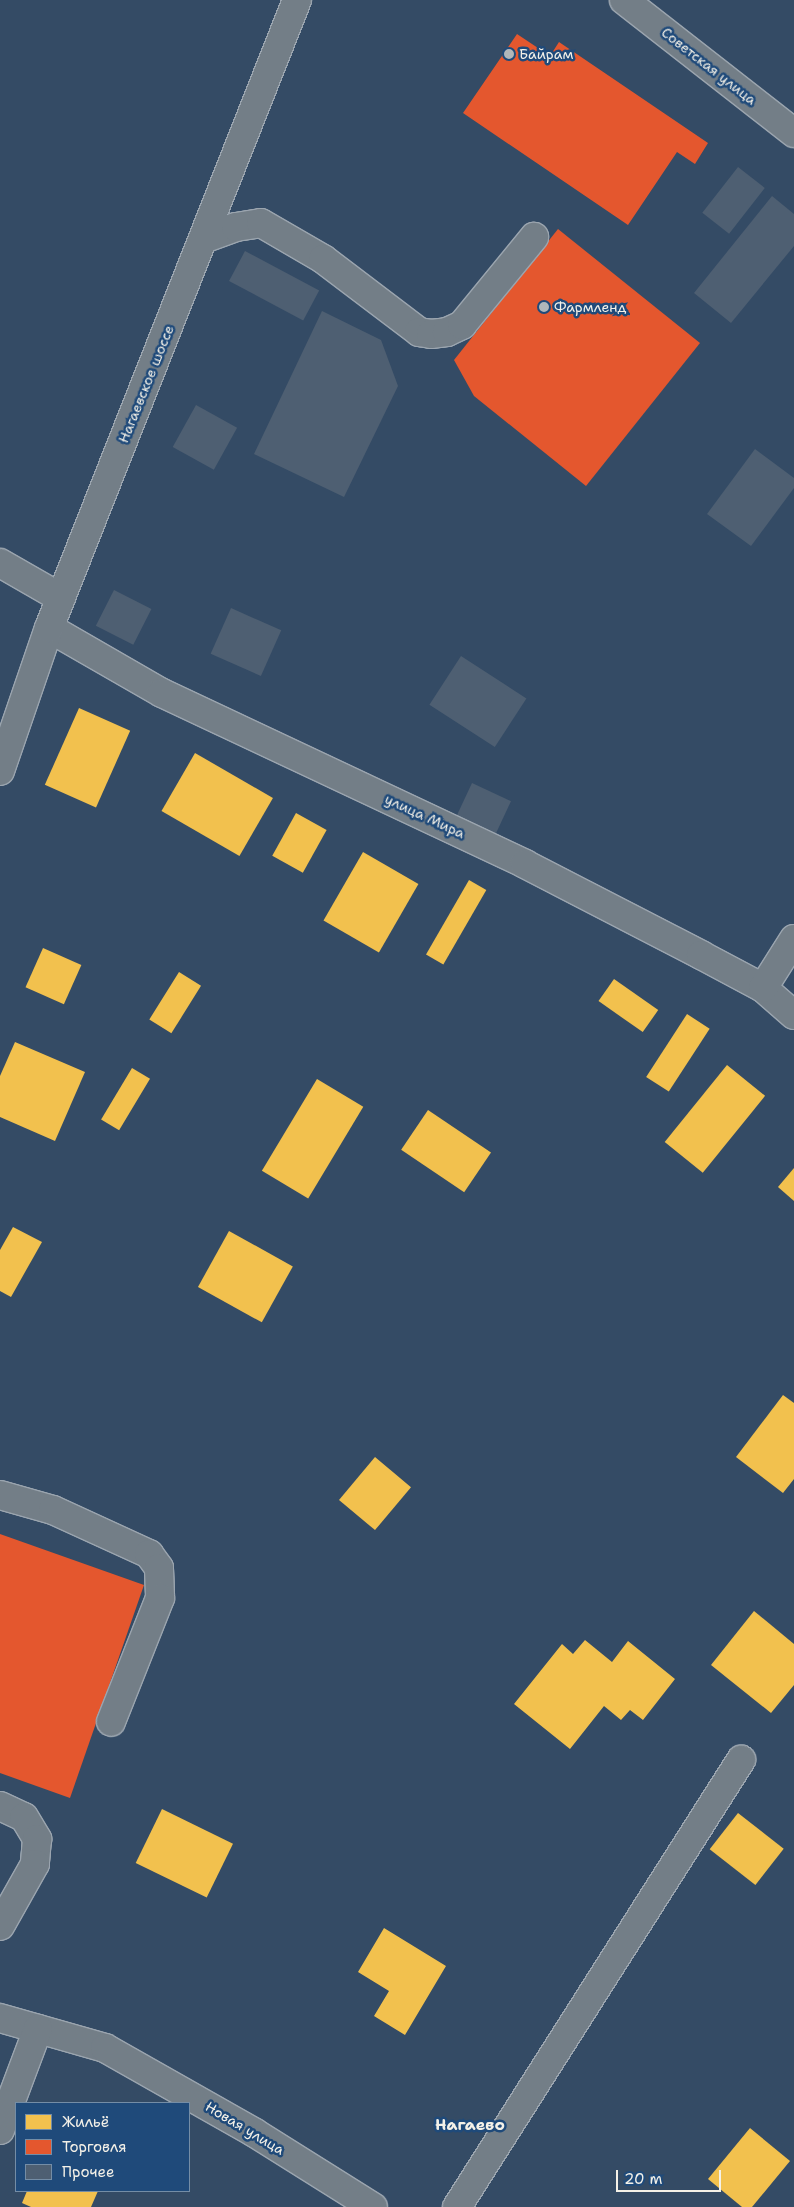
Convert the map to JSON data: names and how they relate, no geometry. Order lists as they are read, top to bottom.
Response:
{
  "streets": {
    "street": [
      "Советская улица",
      "Нагаевское шоссе",
      "улица Мира",
      "Новая улица"
    ]
  },
  "crossings": [
    ["Нагаевское шоссе", "улица Мира"]
  ],
  "districts": ["Нагаево"],
  "places": ["Байрам", "Фармленд"],
  "legend": ["Жильё", "Торговля", "Прочее"],
  "scale_bar": "20 m"
}
